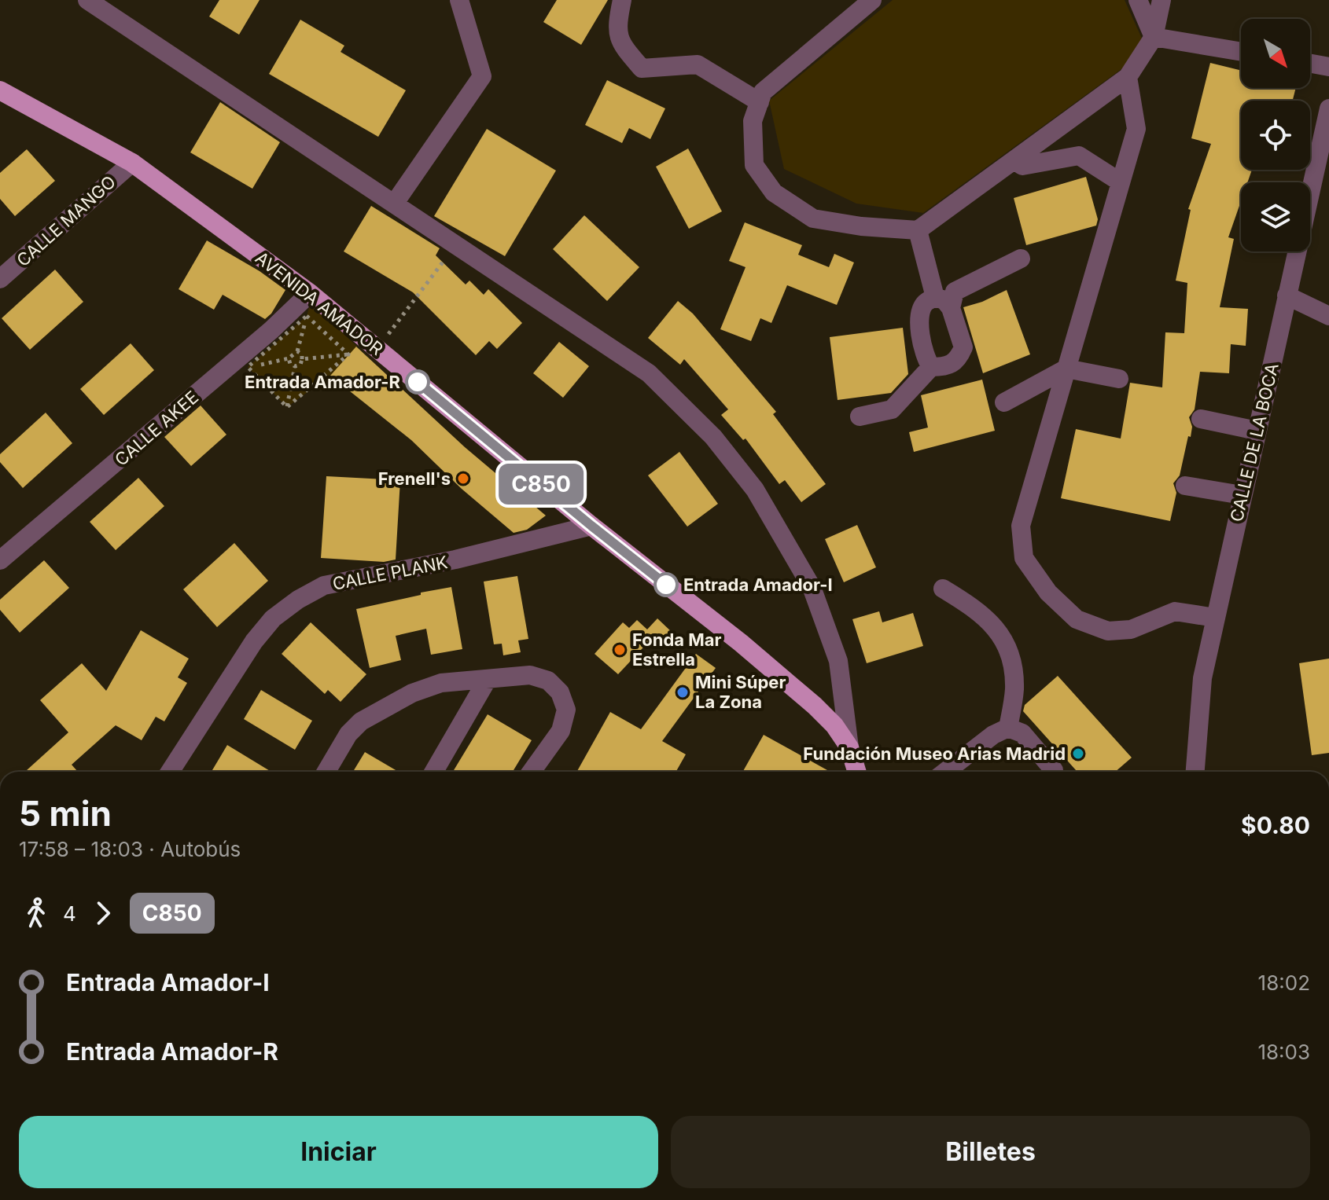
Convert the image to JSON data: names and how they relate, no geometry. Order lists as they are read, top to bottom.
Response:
{
  "streets": {
    "main road": ["AVENIDA AMADOR"],
    "street": [
      "CALLE MANGO",
      "CALLE AKEE",
      "CALLE DE LA BOCA",
      "CALLE PLANK"
    ]
  },
  "crossings": [
    ["CALLE MANGO", "AVENIDA AMADOR"],
    ["AVENIDA AMADOR", "CALLE AKEE"],
    ["AVENIDA AMADOR", "CALLE PLANK"]
  ],
  "places": [
    "Entrada Amador-R",
    "Frenell's",
    "Entrada Amador-I",
    "Fonda Mar Estrella",
    "Mini Súper La Zona",
    "Fundación Museo Arias Madrid"
  ],
  "lines": ["bus line C850"],
  "north": "bottom right",
  "page": {
    "on_map": "C850",
    "heading": ["5 min", "17:58 – 18:03 · Autobús", "$0.80"],
    "legs": ["4", "C850"],
    "list": [
      {
        "name": "Entrada Amador-I",
        "value": "18:02"
      },
      {
        "name": "Entrada Amador-R",
        "value": "18:03"
      }
    ],
    "buttons": ["Iniciar", "Billetes"]
  }
}
